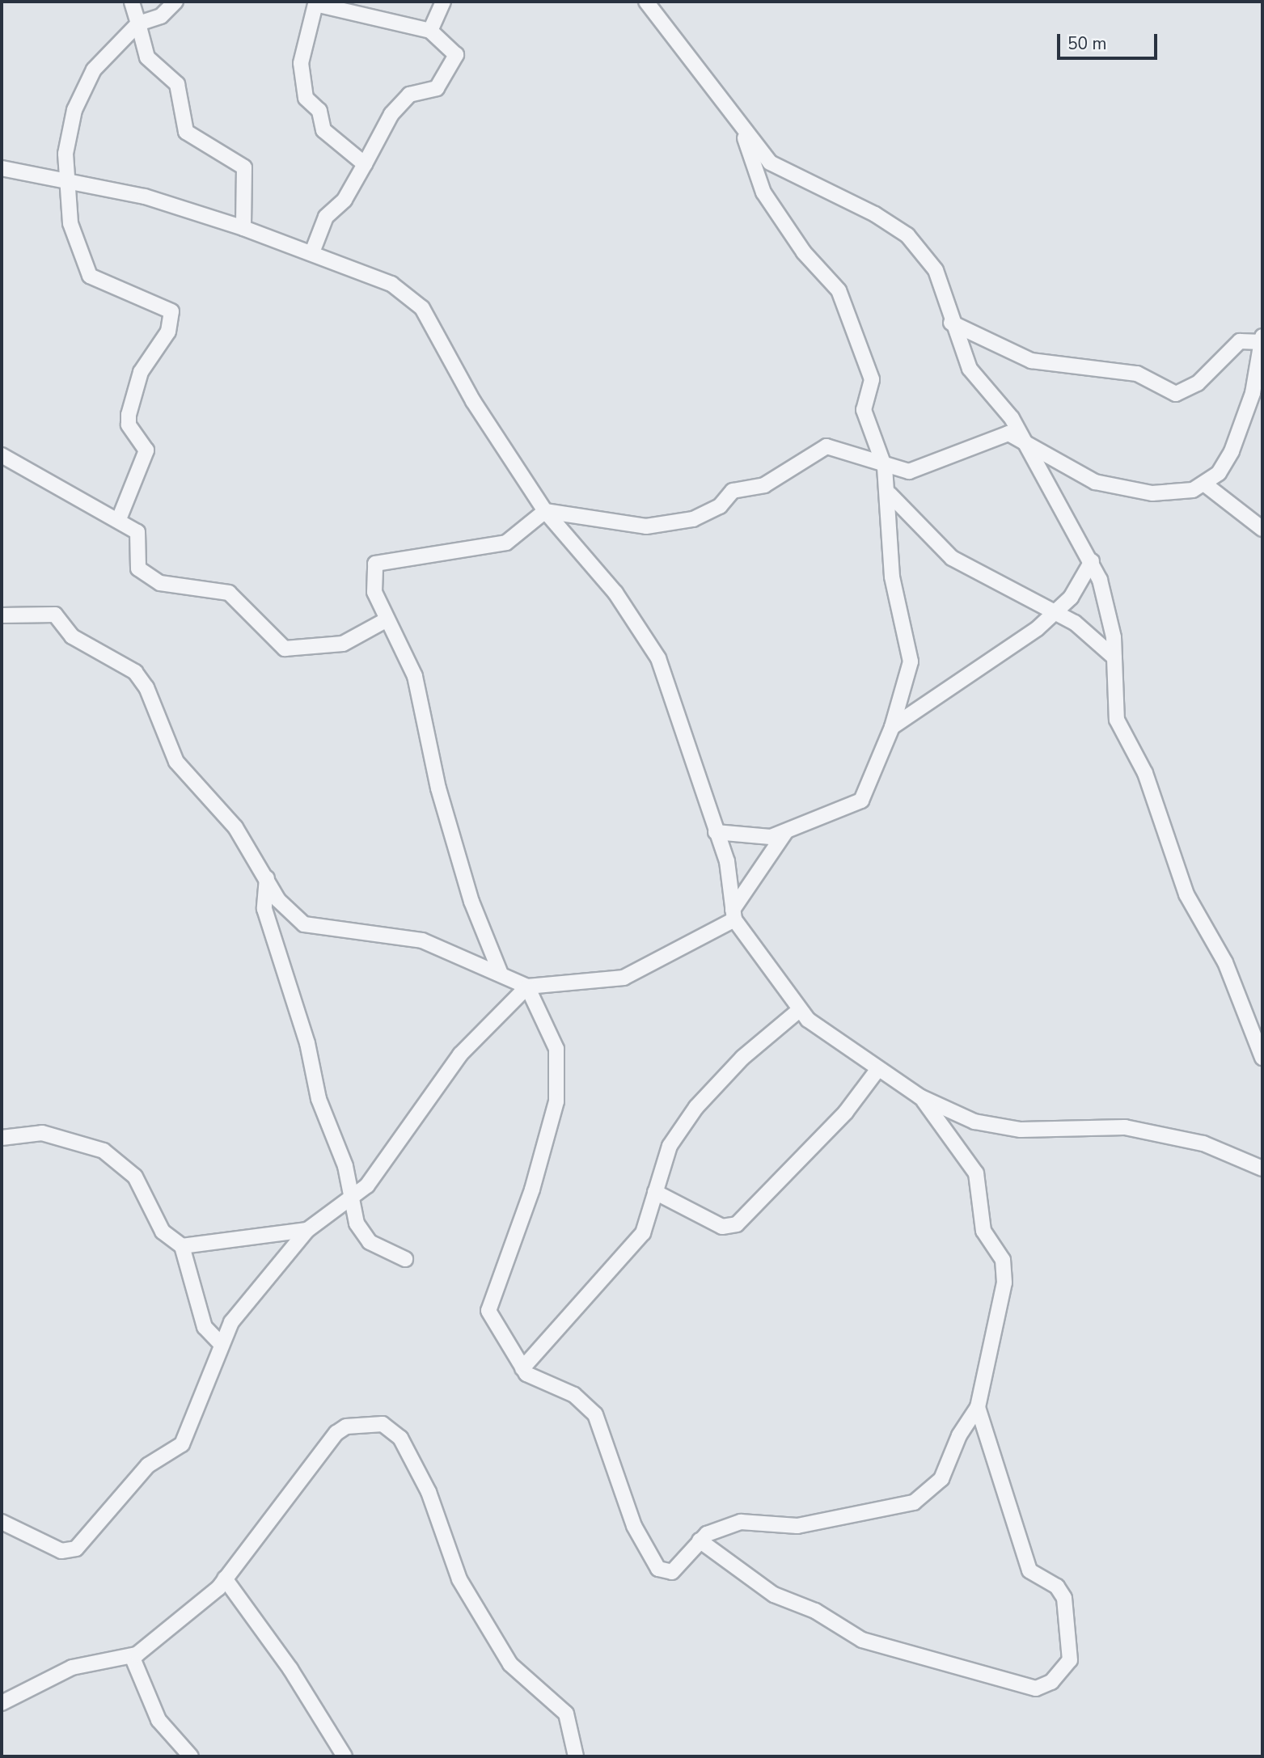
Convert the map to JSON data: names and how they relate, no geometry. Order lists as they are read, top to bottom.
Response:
{
  "scale_bar": "50 m"
}
